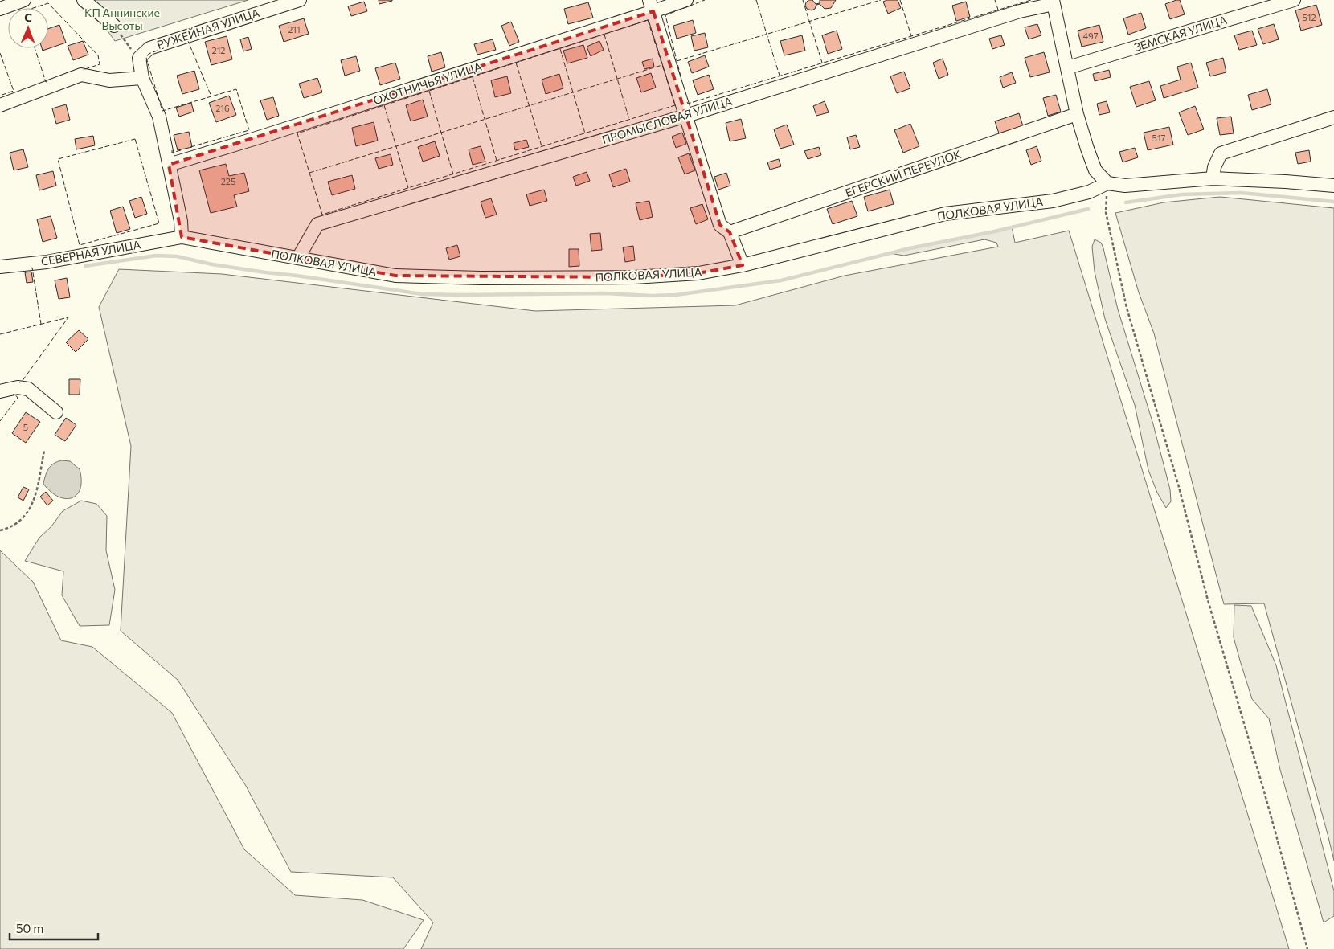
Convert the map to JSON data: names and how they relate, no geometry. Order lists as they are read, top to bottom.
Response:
{
  "streets": {
    "street": [
      "РУЖЕЙНАЯ УЛИЦА",
      "ЗЕМСКАЯ УЛИЦА",
      "ОХОТНИЧЬЯ УЛИЦА",
      "ПРОМЫСЛОВАЯ УЛИЦА",
      "ЕГЕРСКИЙ ПЕРЕУЛОК",
      "ПОЛКОВАЯ УЛИЦА",
      "СЕВЕРНАЯ УЛИЦА"
    ]
  },
  "crossings": [
    ["ПРОМЫСЛОВАЯ УЛИЦА", "ПОЛКОВАЯ УЛИЦА"],
    ["ПОЛКОВАЯ УЛИЦА", "СЕВЕРНАЯ УЛИЦА"]
  ],
  "parks": ["КП Аннинские Высоты"],
  "house_numbers": [
    "512",
    "211",
    "497",
    "212",
    "216",
    "517",
    "225",
    "5"
  ],
  "scale_bar": "50 m",
  "north": "top"
}
